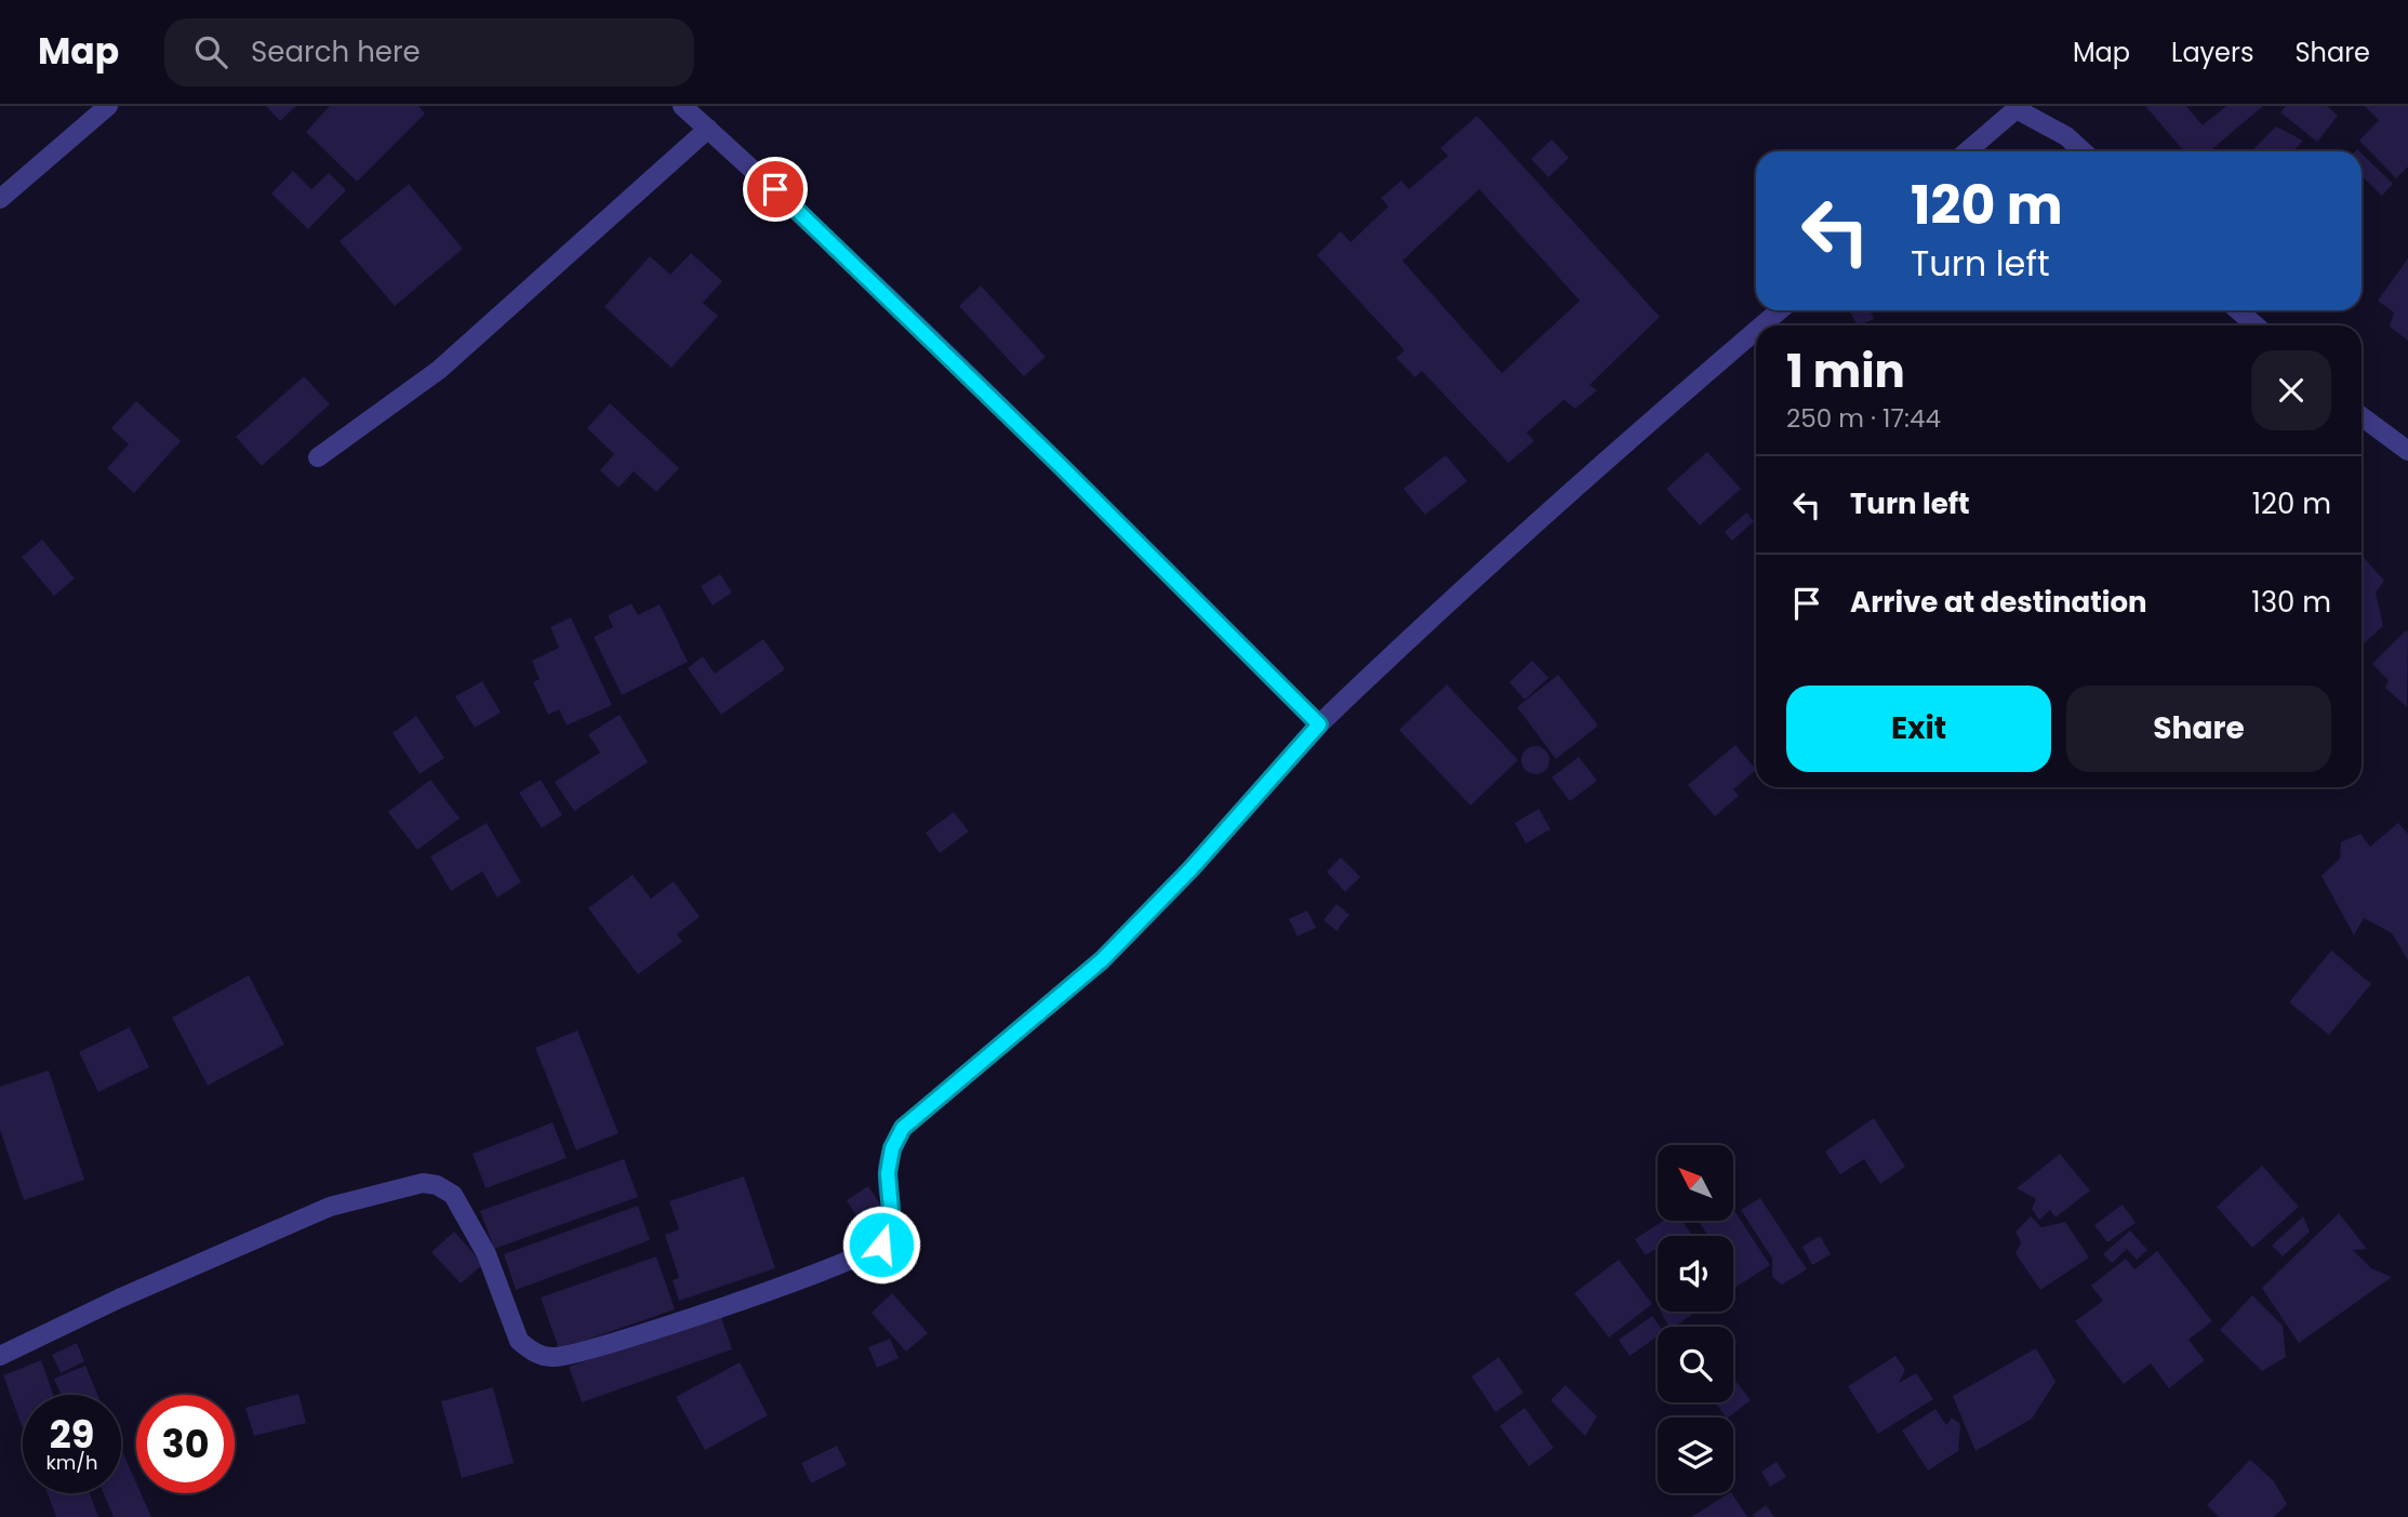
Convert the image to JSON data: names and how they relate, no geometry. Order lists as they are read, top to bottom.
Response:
{
  "north": "top left",
  "page": {
    "header": "Map",
    "search": "Search here",
    "nav": ["Map", "Layers", "Share"],
    "turn": ["120 m", "Turn left"],
    "heading": ["1 min", "250 m · 17:44"],
    "list": [
      {
        "name": "Turn left",
        "value": "120 m"
      },
      {
        "name": "Arrive at destination",
        "value": "130 m"
      }
    ],
    "buttons": ["Exit", "Share"],
    "speed": "29 km/h",
    "limit": "30"
  }
}
